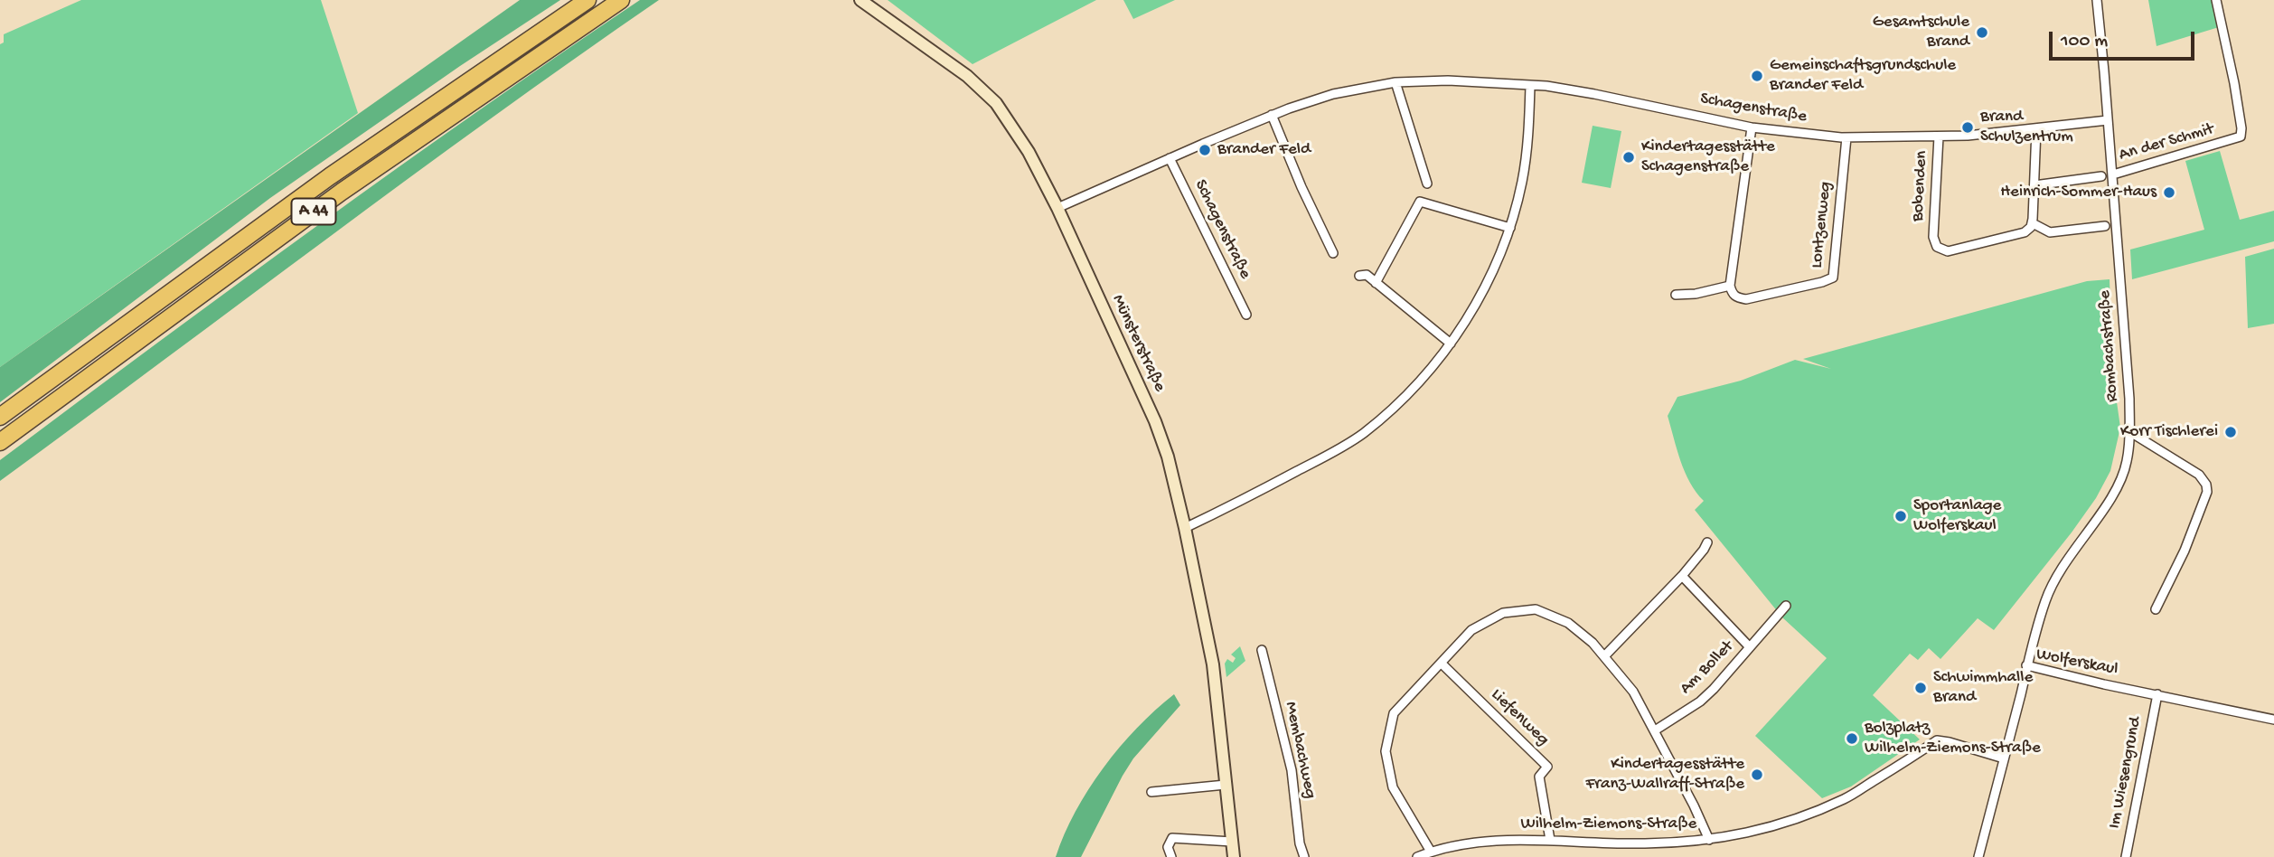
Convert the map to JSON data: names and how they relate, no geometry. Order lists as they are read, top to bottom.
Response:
{
  "streets": {
    "highway": ["A 44"],
    "street": [
      "Schagenstraße",
      "An der Schmit",
      "Bobenden",
      "Lontzenweg",
      "Münsterstraße",
      "Rombachstraße",
      "Wolferskaul",
      "Am Bollet",
      "Liefenweg",
      "Membachweg",
      "Im Wiesengrund",
      "Wilhelm-Ziemons-Straße"
    ]
  },
  "crossings": [
    ["Schagenstraße", "Bobenden"],
    ["Schagenstraße", "Lontzenweg"],
    ["Schagenstraße", "Münsterstraße"],
    ["Schagenstraße", "Rombachstraße"],
    ["An der Schmit", "Rombachstraße"],
    ["Rombachstraße", "Wolferskaul"],
    ["Wolferskaul", "Im Wiesengrund"],
    ["Wolferskaul", "Wilhelm-Ziemons-Straße"],
    ["Liefenweg", "Wilhelm-Ziemons-Straße"]
  ],
  "places": [
    "Gesamtschule Brand",
    "Gemeinschaftsgrundschule Brander Feld",
    "Brand Schulzentrum",
    "Brander Feld",
    "Kindertagesstätte Schagenstraße",
    "Heinrich-Sommer-Haus",
    "Korr Tischlerei",
    "Sportanlage Wolferskaul",
    "Schwimmhalle Brand",
    "Bolzplatz Wilhelm-Ziemons-Straße",
    "Kindertagesstätte Franz-Wallraff-Straße"
  ],
  "scale_bar": "100 m"
}
